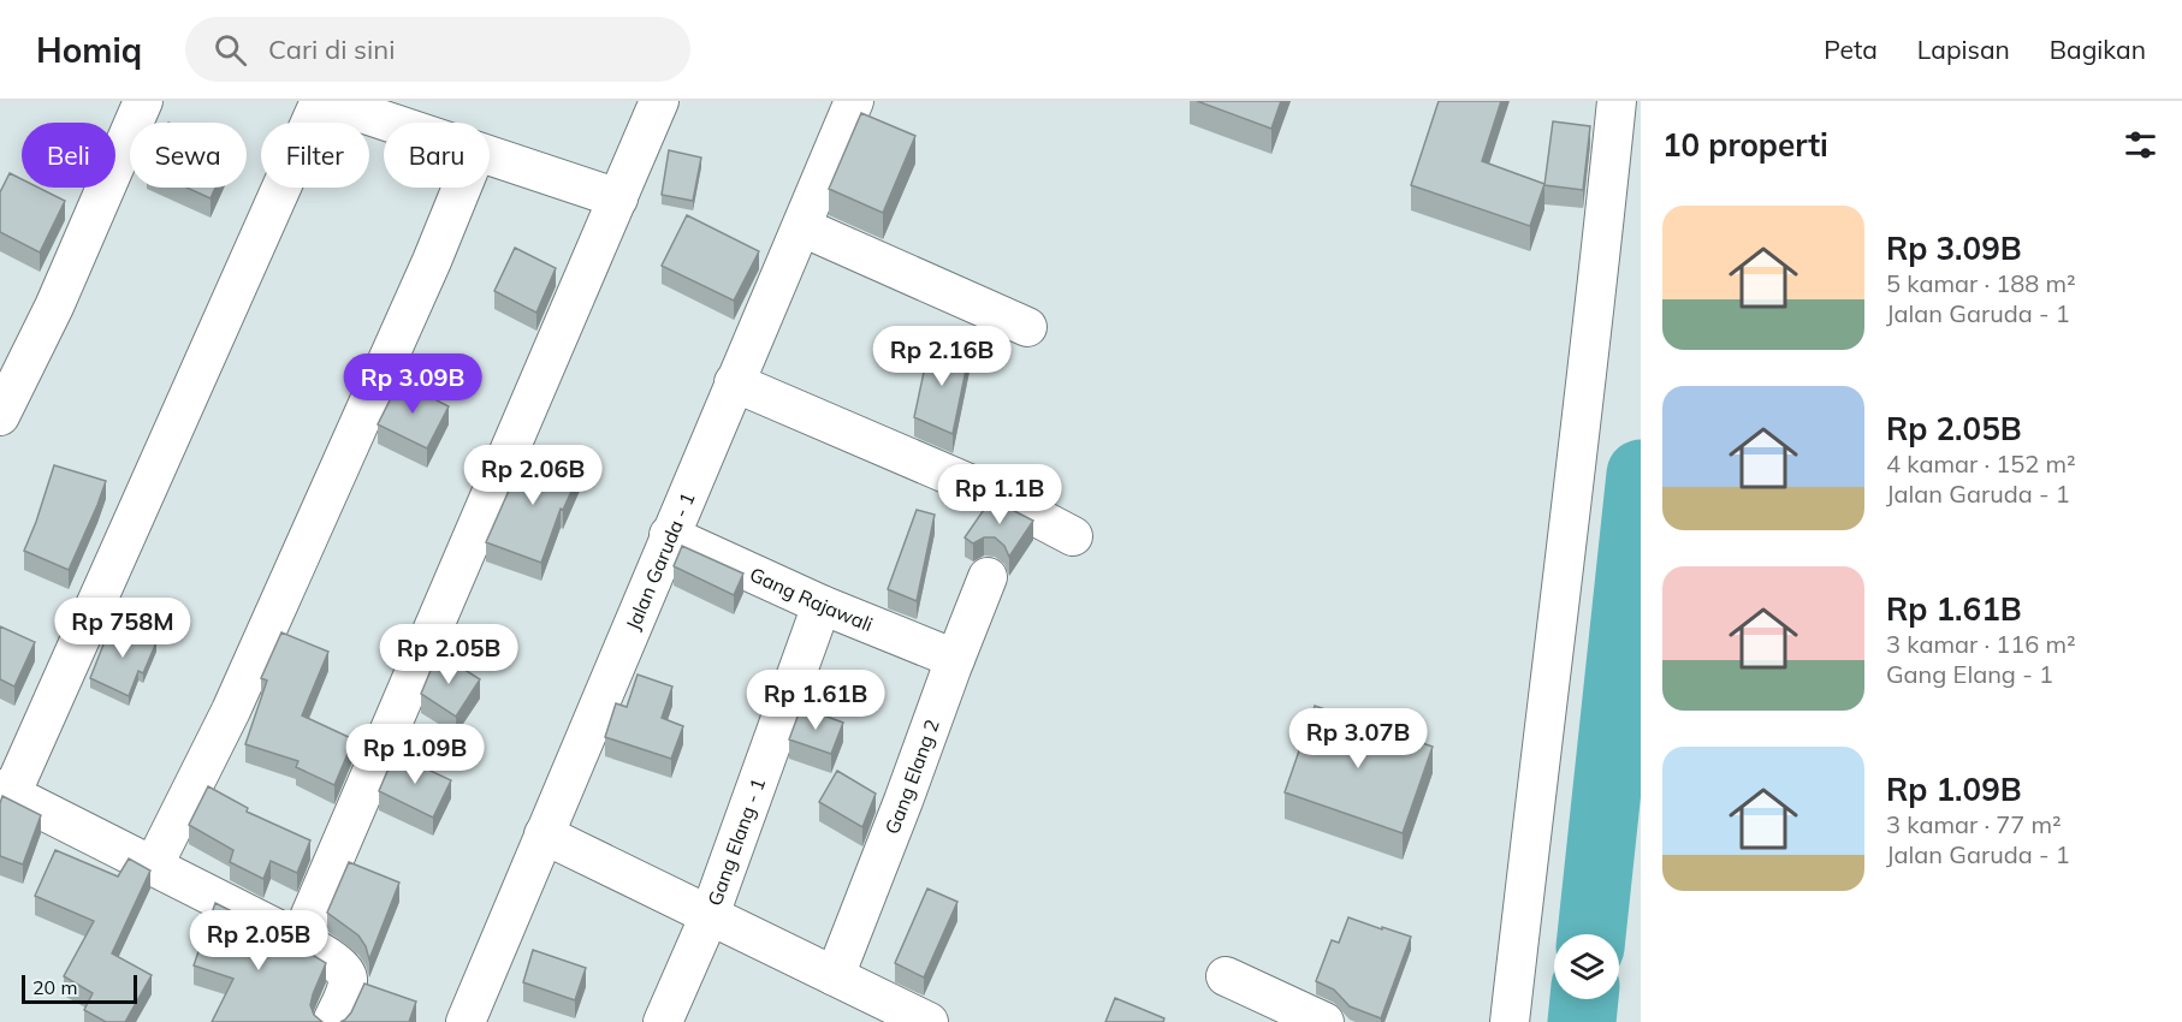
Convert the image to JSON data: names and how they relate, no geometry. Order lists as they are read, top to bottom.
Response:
{
  "streets": {
    "street": [
      "Jalan Garuda - 1",
      "Gang Rajawali",
      "Gang Elang 2",
      "Gang Elang - 1"
    ]
  },
  "crossings": [
    ["Jalan Garuda - 1", "Gang Rajawali"],
    ["Gang Rajawali", "Gang Elang 2"],
    ["Gang Rajawali", "Gang Elang - 1"]
  ],
  "scale_bar": "20 m",
  "page": {
    "header": "Homiq",
    "search": "Cari di sini",
    "nav": ["Peta", "Lapisan", "Bagikan"],
    "heading": "10 properti",
    "chip": [
      "Beli",
      "Sewa",
      "Filter",
      "Baru"
    ],
    "list": [
      {
        "name": "Rp 3.09B",
        "note": "5 kamar · 188 m² · Jalan Garuda - 1"
      },
      {
        "name": "Rp 2.05B",
        "note": "4 kamar · 152 m² · Jalan Garuda - 1"
      },
      {
        "name": "Rp 1.61B",
        "note": "3 kamar · 116 m² · Gang Elang - 1"
      },
      {
        "name": "Rp 1.09B",
        "note": "3 kamar · 77 m² · Jalan Garuda - 1"
      }
    ],
    "price": [
      "Rp 2.16B",
      "Rp 3.09B",
      "Rp 2.06B",
      "Rp 1.1B",
      "Rp 758M",
      "Rp 2.05B",
      "Rp 1.61B",
      "Rp 3.07B",
      "Rp 1.09B",
      "Rp 2.05B"
    ],
    "scale": "20 m"
  }
}
